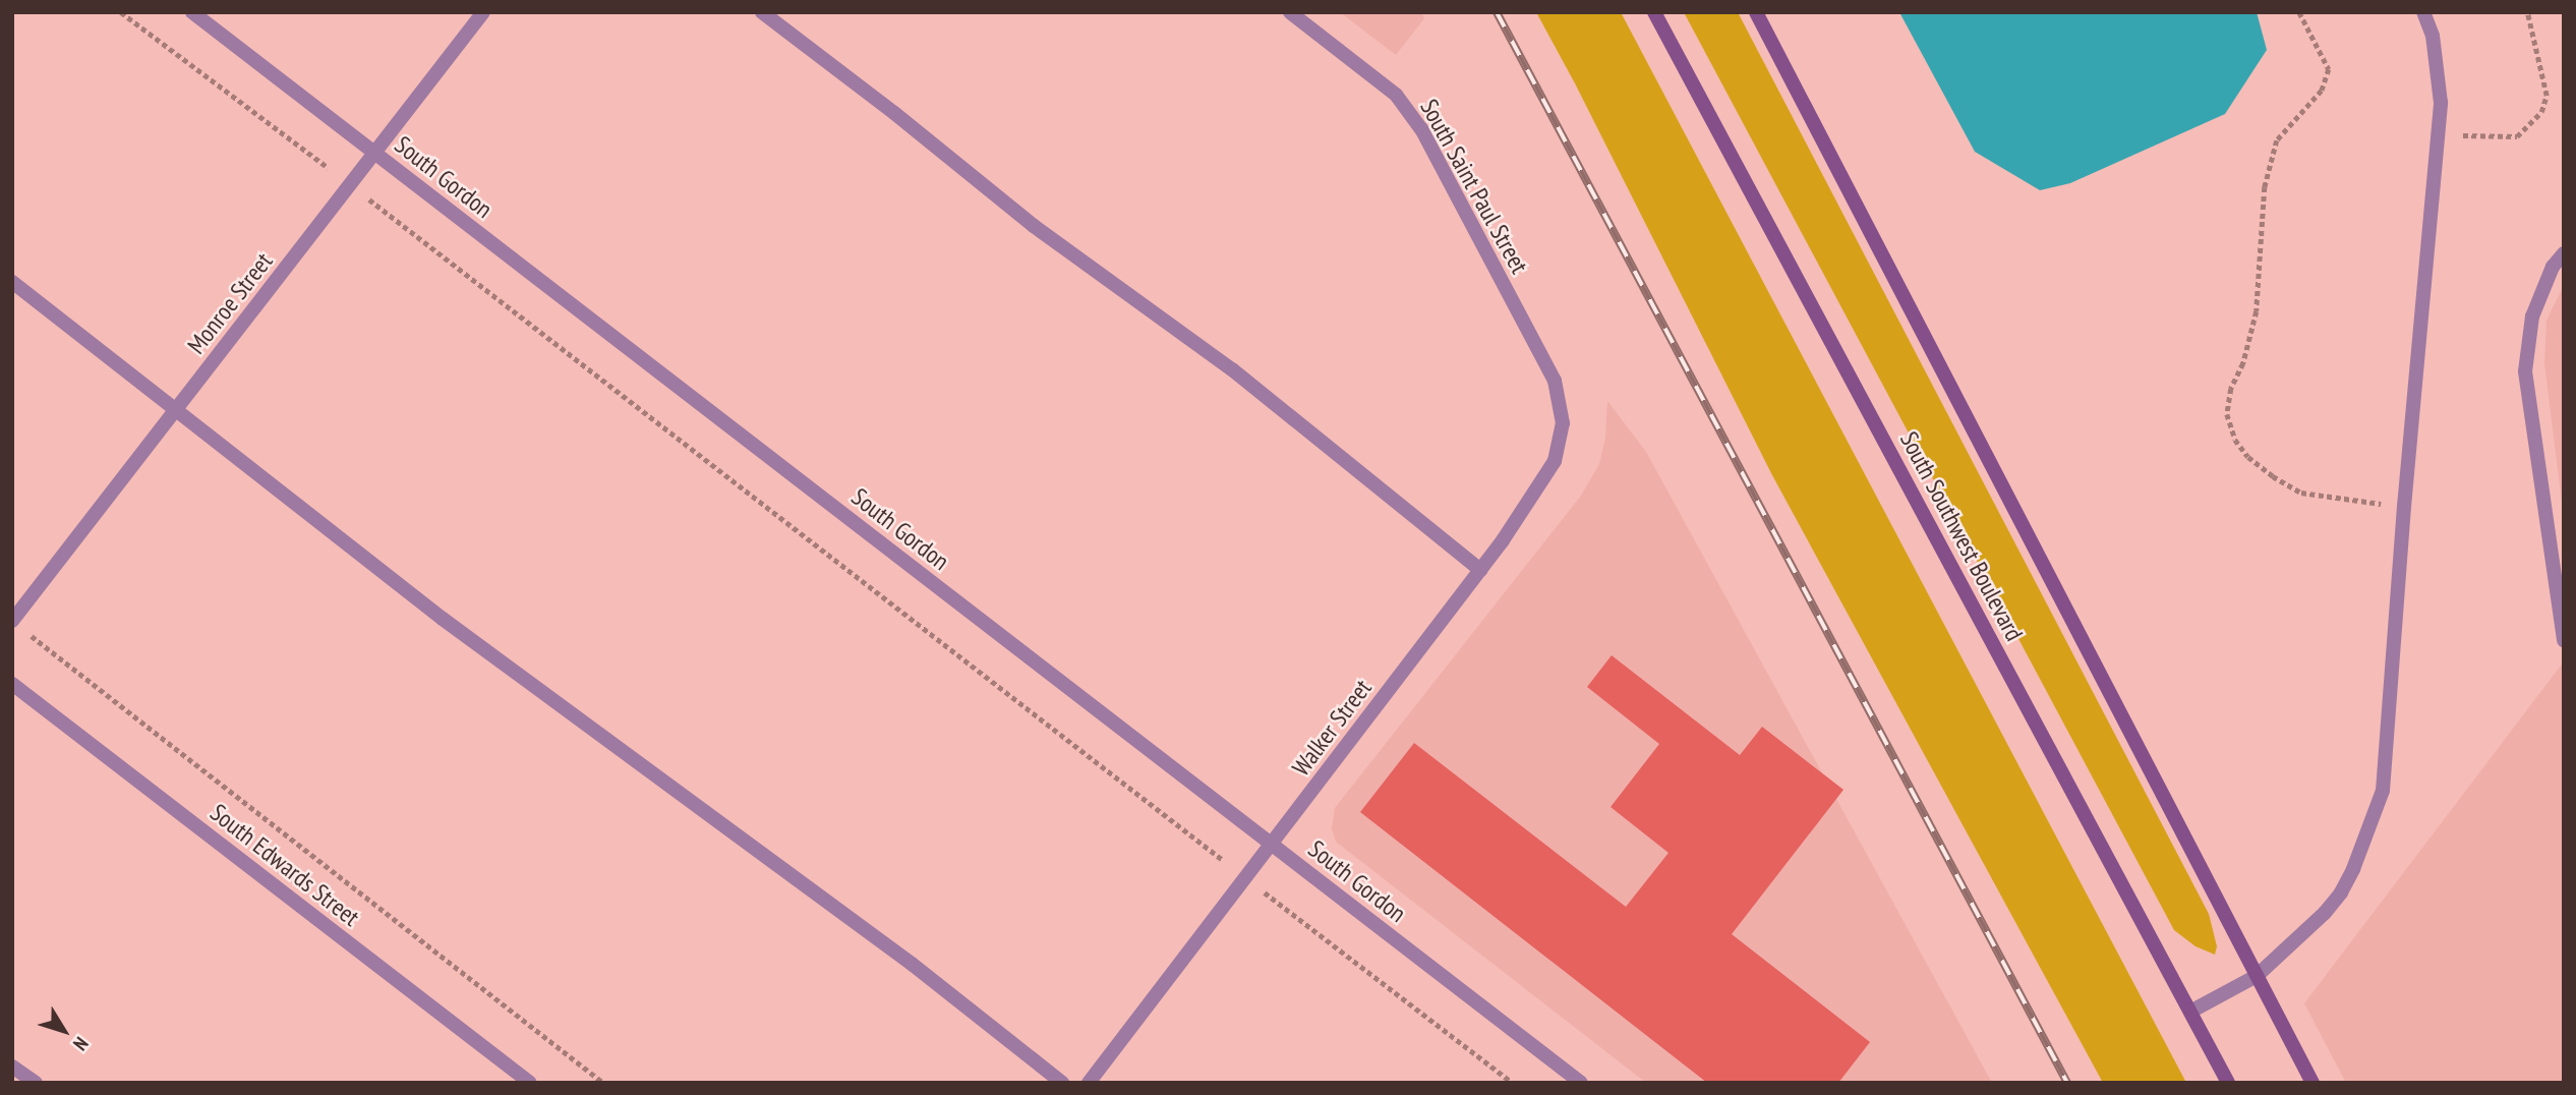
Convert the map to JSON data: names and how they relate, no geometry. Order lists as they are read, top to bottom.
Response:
{
  "streets": {
    "main road": ["South Southwest Boulevard"],
    "street": [
      "South Gordon",
      "South Saint Paul Street",
      "Monroe Street",
      "Walker Street",
      "South Edwards Street"
    ]
  },
  "crossings": [
    ["South Gordon", "Monroe Street"],
    ["South Gordon", "Walker Street"],
    ["South Saint Paul Street", "Walker Street"]
  ],
  "north": "bottom right"
}
